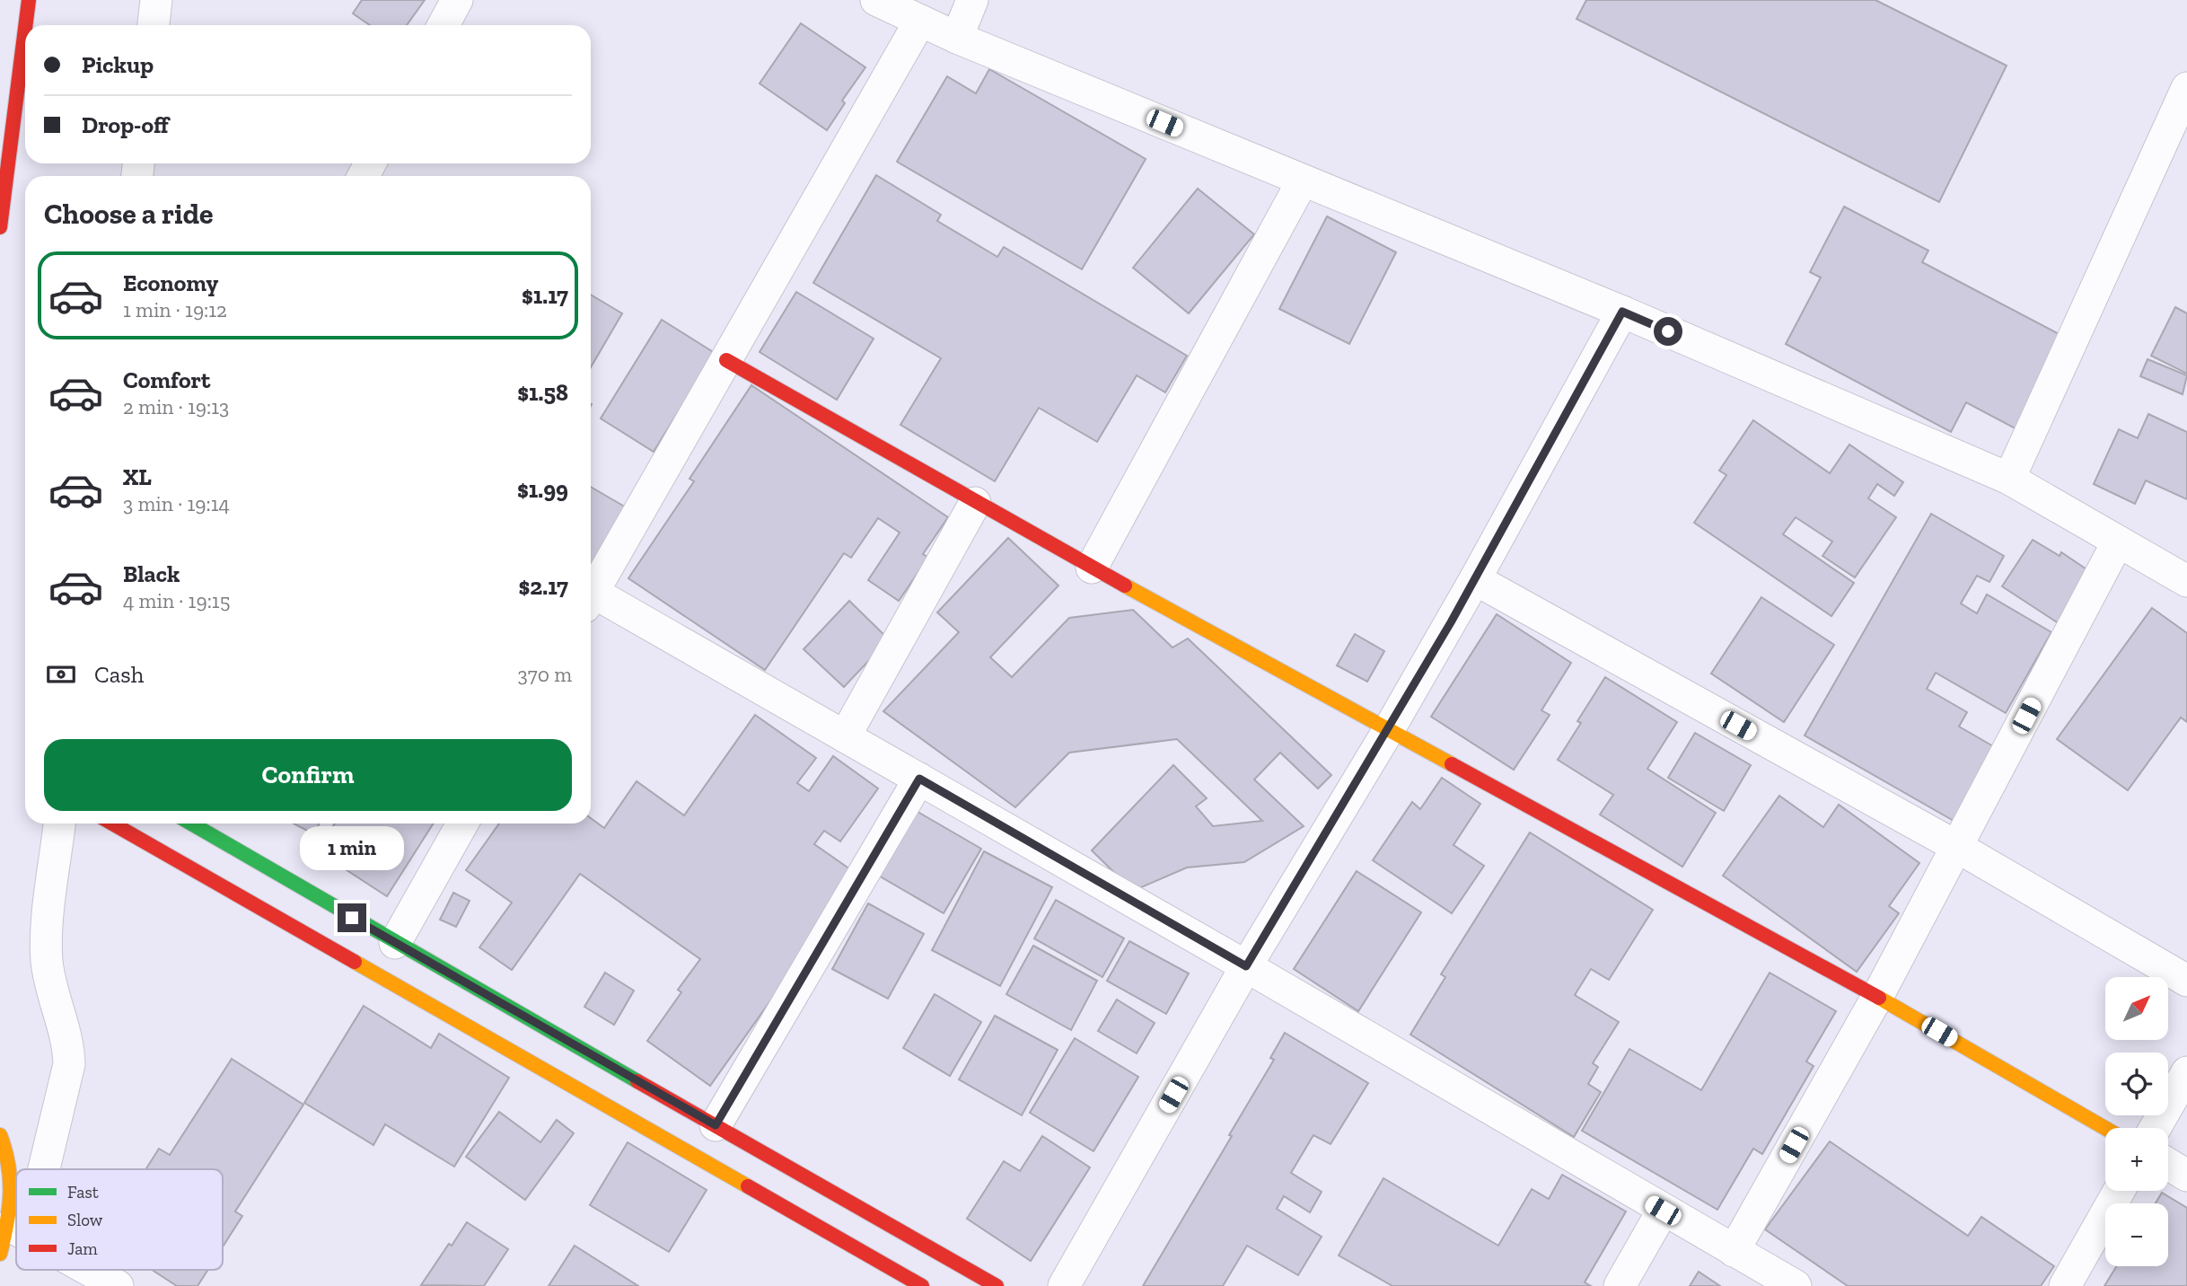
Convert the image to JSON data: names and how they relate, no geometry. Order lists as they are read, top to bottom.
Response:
{
  "legend": ["Fast", "Slow", "Jam"],
  "north": "top right",
  "page": {
    "banner": ["Pickup", "Drop-off"],
    "heading": "Choose a ride",
    "list": [
      {
        "name": "Economy",
        "note": "1 min · 19:12",
        "value": "$1.17"
      },
      {
        "name": "Comfort",
        "note": "2 min · 19:13",
        "value": "$1.58"
      },
      {
        "name": "XL",
        "note": "3 min · 19:14",
        "value": "$1.99"
      },
      {
        "name": "Black",
        "note": "4 min · 19:15",
        "value": "$2.17"
      }
    ],
    "pay": ["Cash", "370 m"],
    "buttons": "Confirm",
    "bubble": "1 min",
    "map_buttons": ["+", "−"]
  }
}
